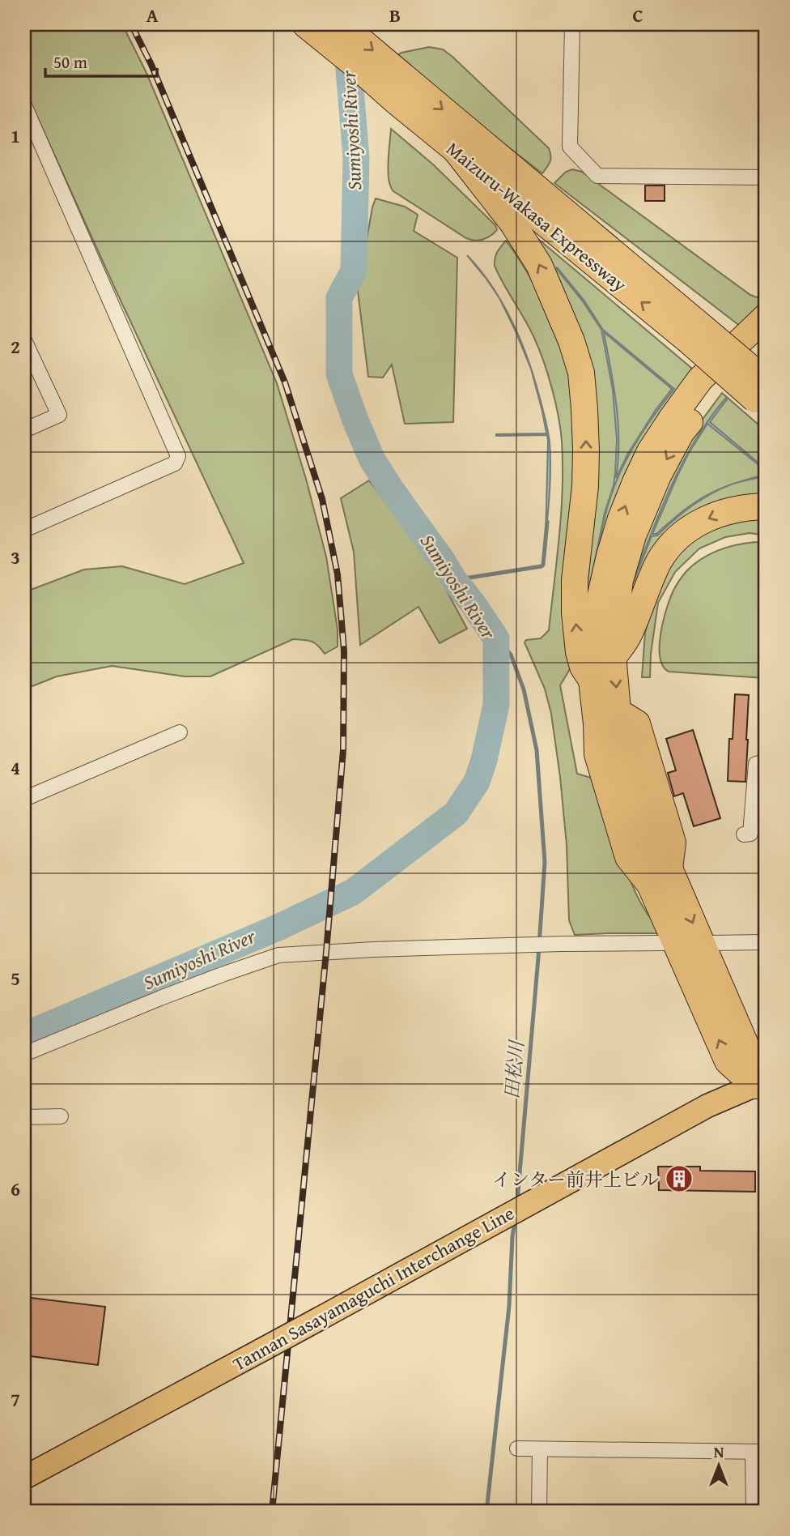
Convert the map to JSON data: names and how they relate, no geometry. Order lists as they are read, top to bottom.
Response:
{
  "streets": {
    "highway": ["Maizuru-Wakasa Expressway"],
    "main road": ["Tannan Sasayamaguchi Interchange Line"]
  },
  "water": ["Sumiyoshi River", "田松川"],
  "places": {
    "building": ["インター前井上ビル"]
  },
  "scale_bar": "50 m",
  "north": "top",
  "grid": {
    "columns": ["A", "B", "C"],
    "rows": [
      "1",
      "2",
      "3",
      "4",
      "5",
      "6",
      "7"
    ]
  }
}
